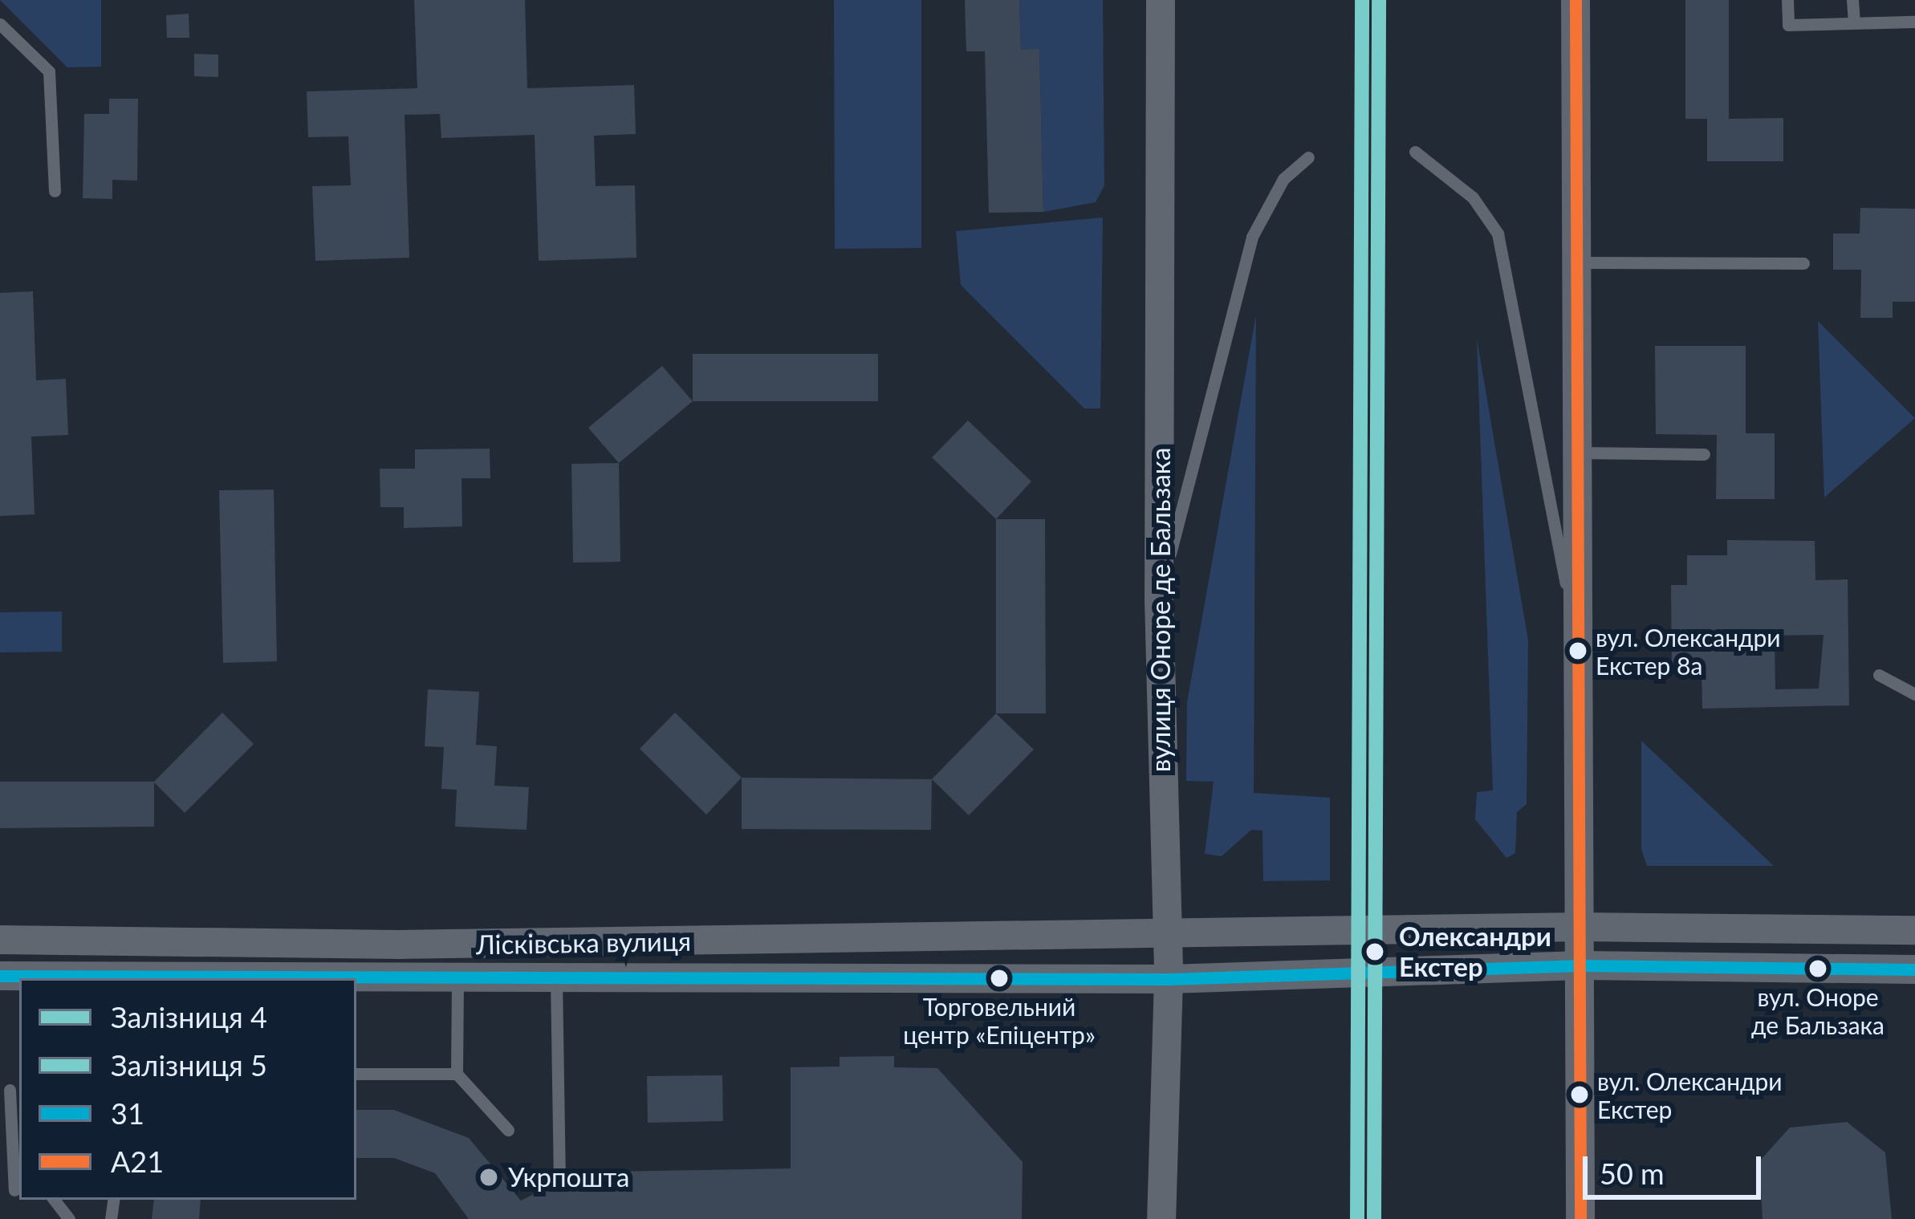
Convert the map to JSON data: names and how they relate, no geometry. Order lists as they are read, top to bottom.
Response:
{
  "streets": {
    "street": ["вулиця Оноре де Бальзака", "Лісківська вулиця"]
  },
  "crossings": [
    ["вулиця Оноре де Бальзака", "Лісківська вулиця"]
  ],
  "places": [
    "вул. Олександри Екстер 8а",
    "Олександри Екстер",
    "вул. Оноре де Бальзака",
    "Торговельний центр «Епіцентр»",
    "вул. Олександри Екстер",
    "Укрпошта"
  ],
  "lines": [
    "rail line 4",
    "rail line 5",
    "transit line А21",
    "transit line 31"
  ],
  "legend": [
    "Залізниця 4",
    "Залізниця 5",
    "31",
    "А21"
  ],
  "scale_bar": "50 m"
}
